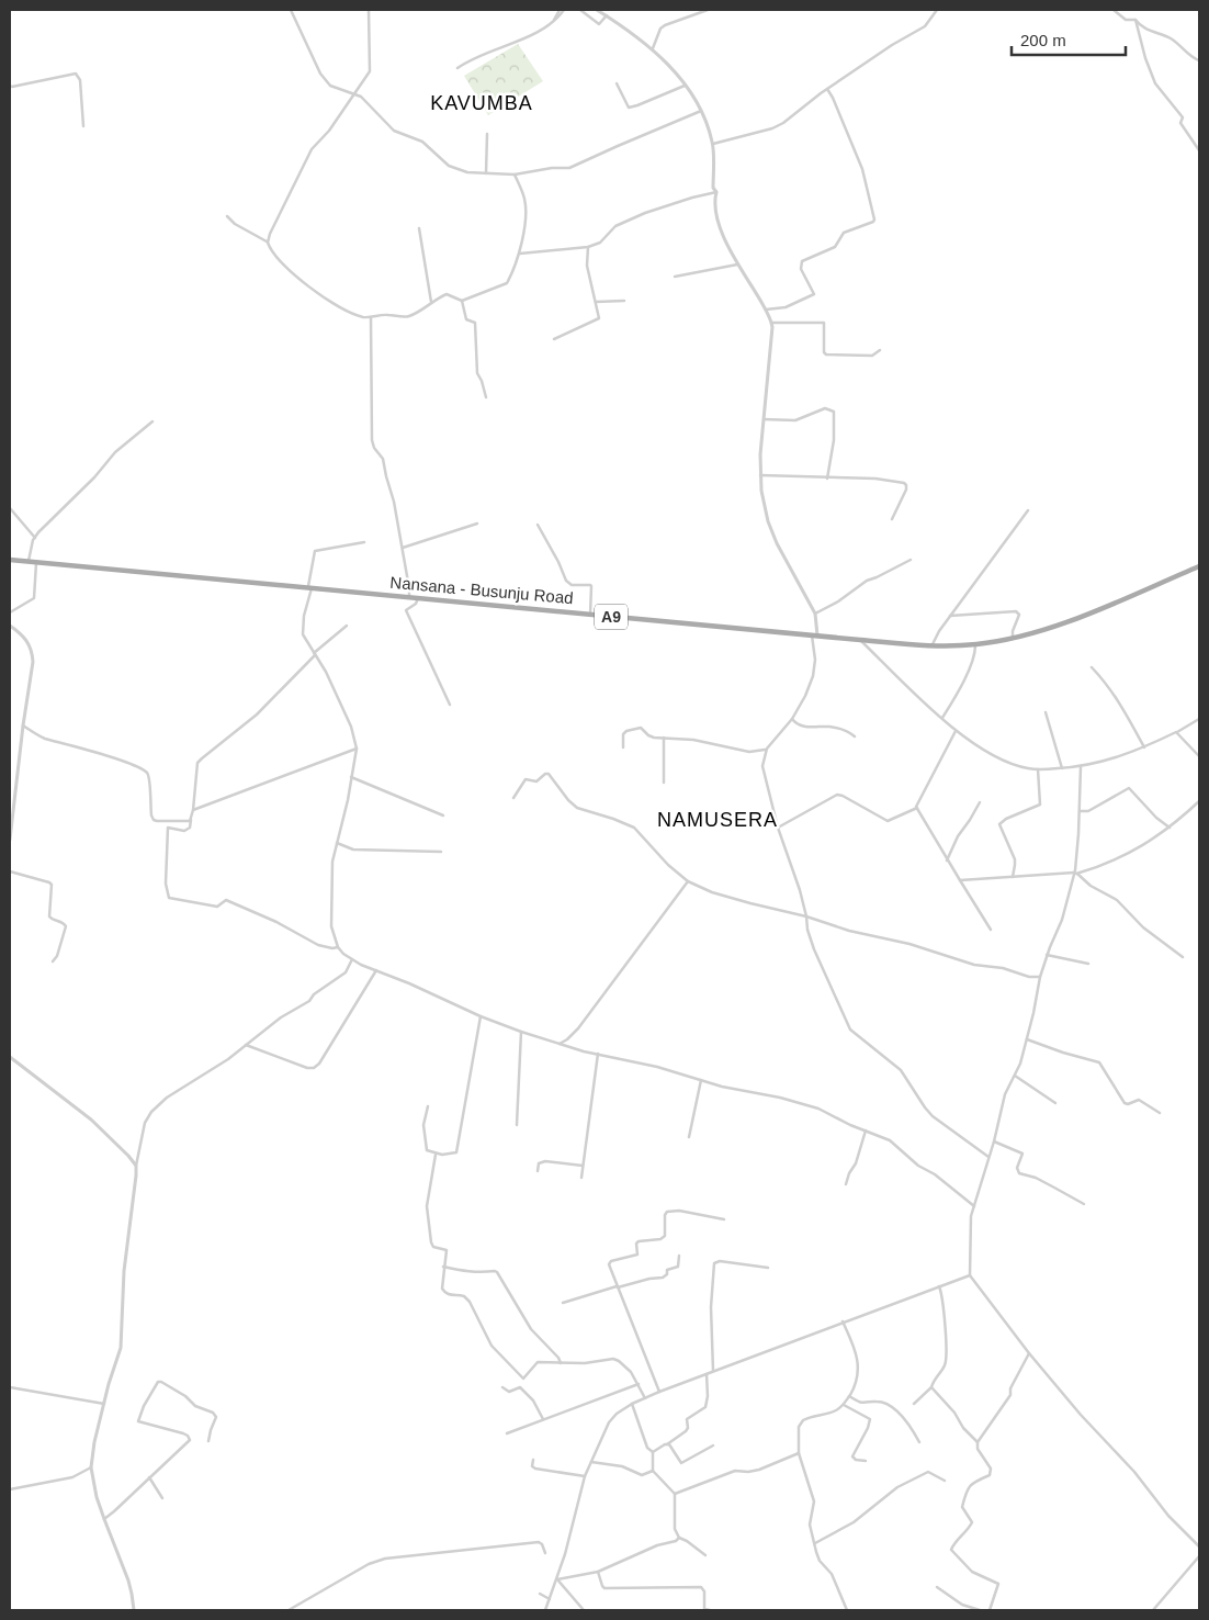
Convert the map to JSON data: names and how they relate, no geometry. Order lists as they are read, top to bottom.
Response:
{
  "streets": {
    "main road": ["Nansana - Busunju Road", "A9"]
  },
  "districts": ["KAVUMBA", "NAMUSERA"],
  "scale_bar": "200 m"
}
